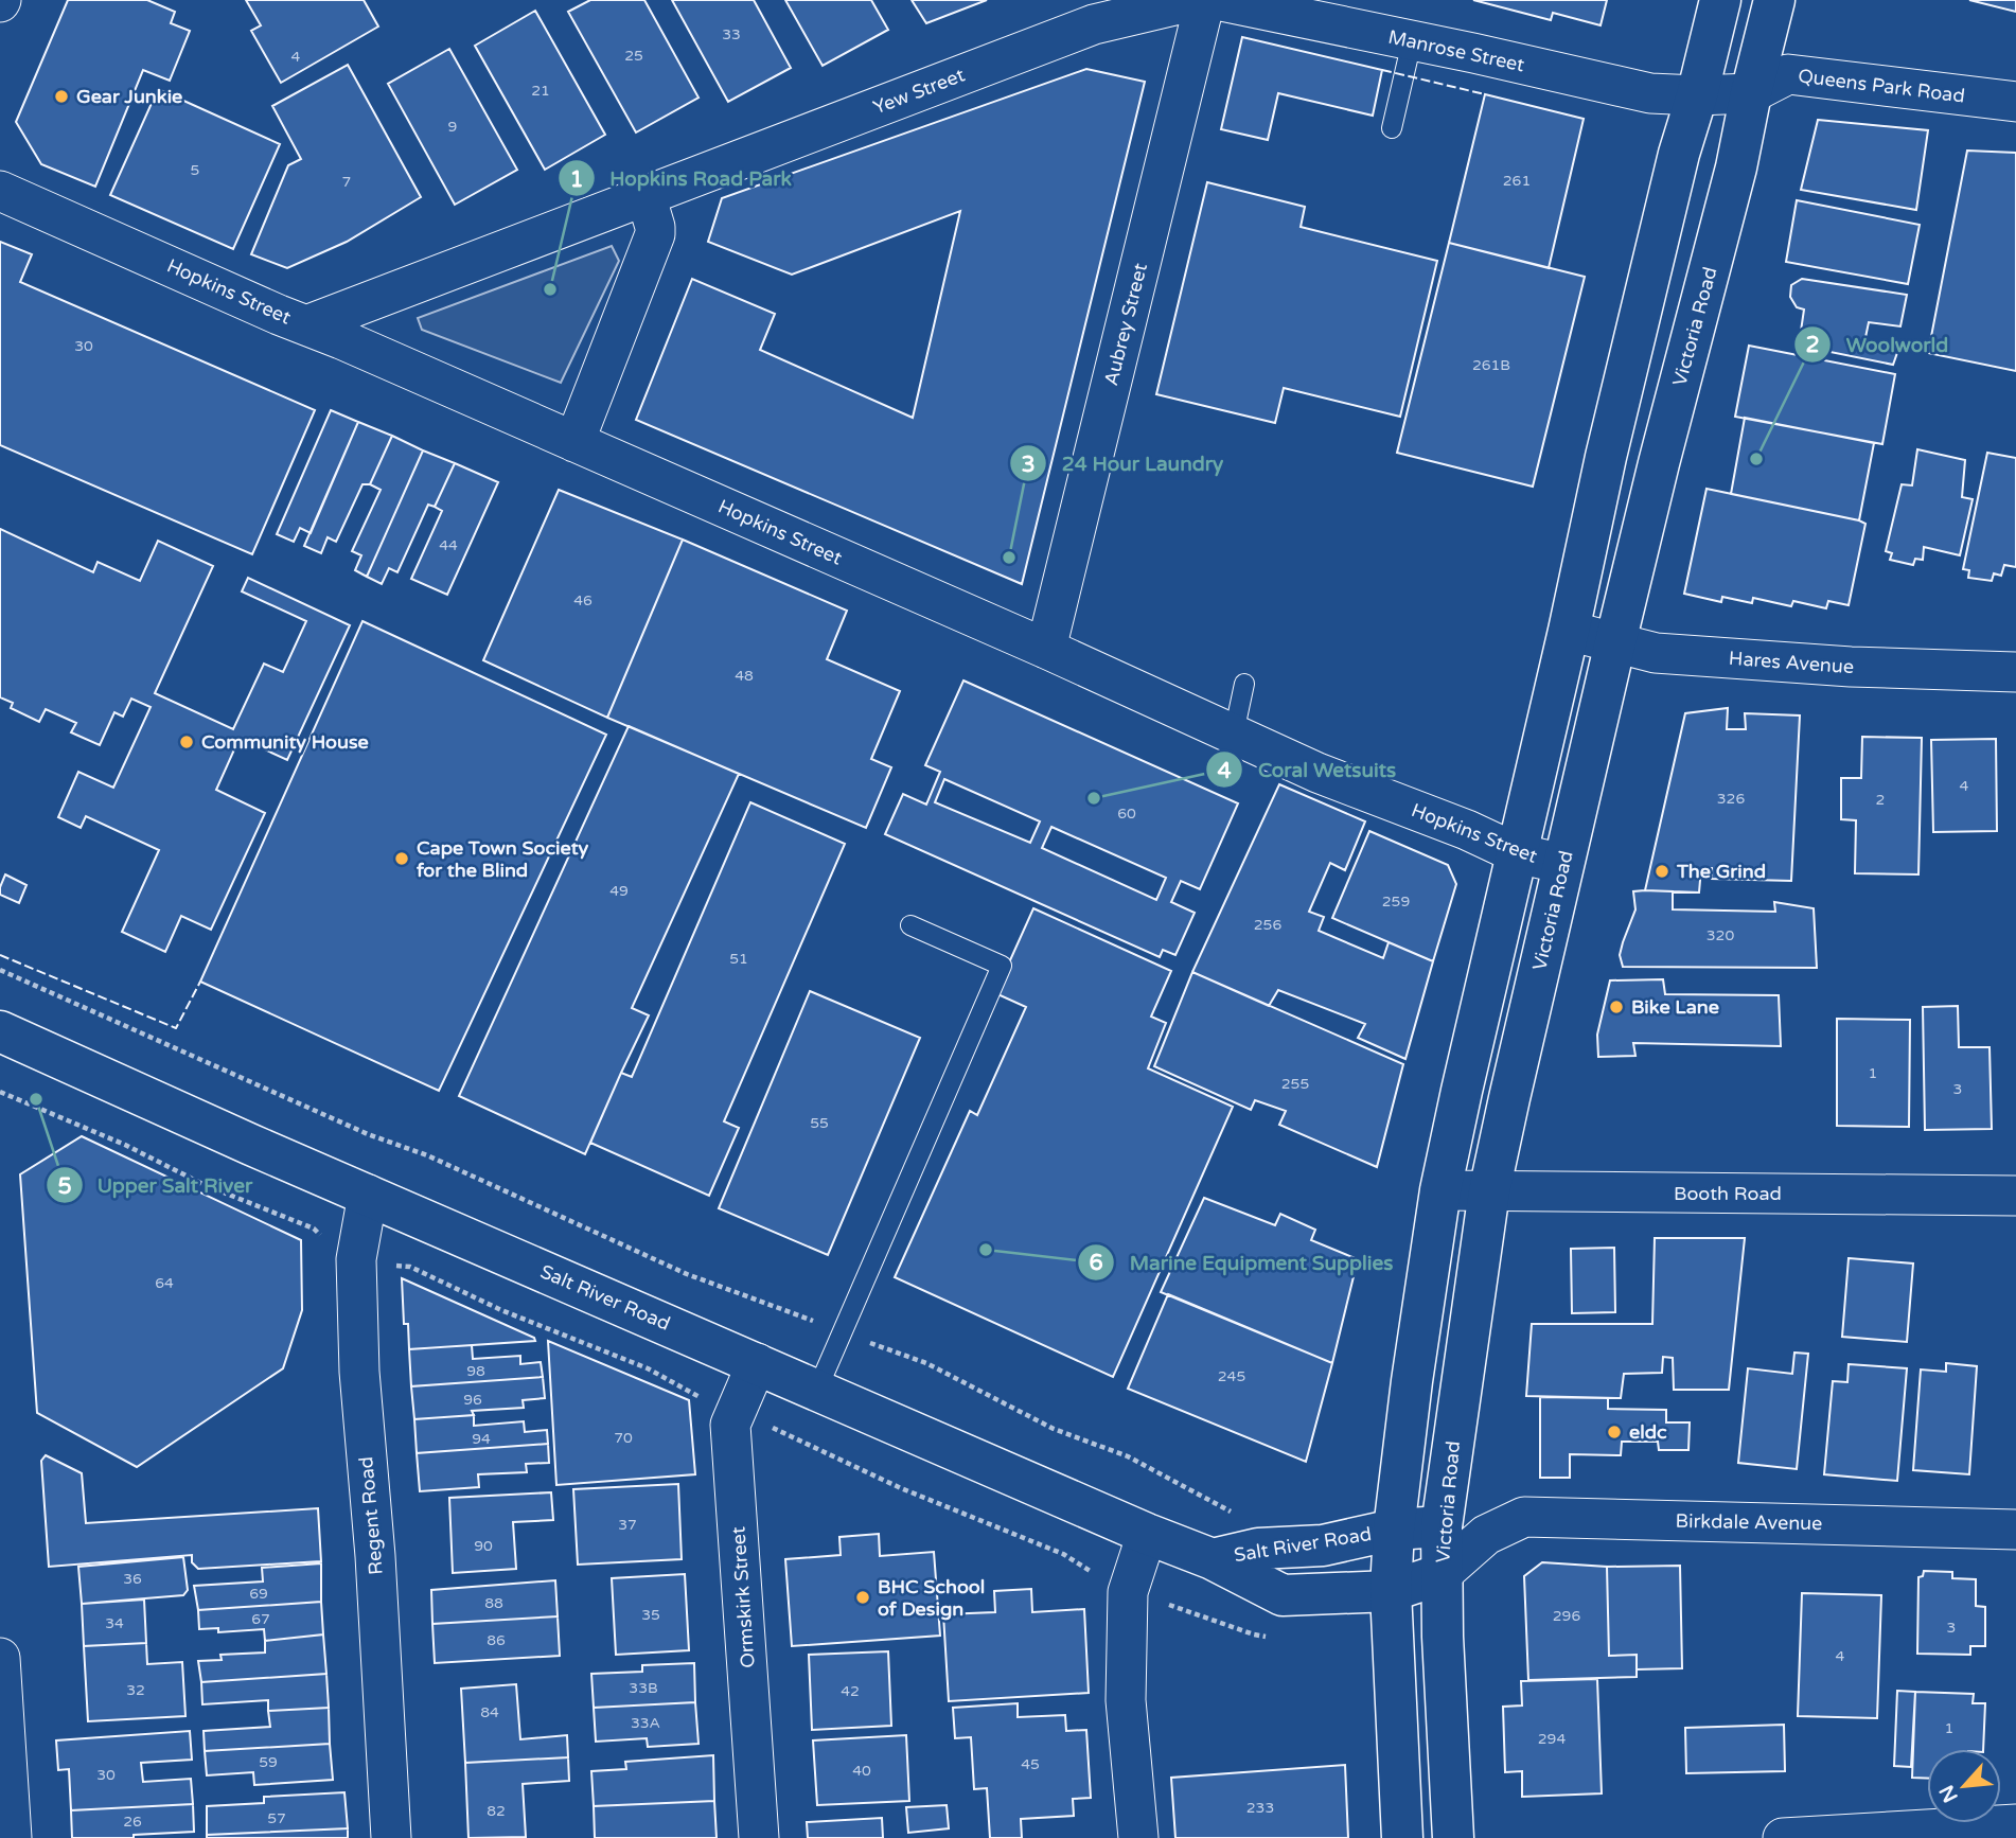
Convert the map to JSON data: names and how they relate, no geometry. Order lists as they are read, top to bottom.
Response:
{
  "streets": {
    "main road": ["Victoria Road", "Salt River Road"],
    "street": [
      "Manrose Street",
      "Queens Park Road",
      "Yew Street",
      "Hopkins Street",
      "Aubrey Street",
      "Hares Avenue",
      "Booth Road",
      "Regent Road",
      "Birkdale Avenue",
      "Ormskirk Street"
    ]
  },
  "crossings": [
    ["Manrose Street", "Queens Park Road"],
    ["Manrose Street", "Victoria Road"],
    ["Queens Park Road", "Victoria Road"],
    ["Yew Street", "Hopkins Street"],
    ["Hopkins Street", "Aubrey Street"],
    ["Hopkins Street", "Victoria Road"],
    ["Victoria Road", "Hares Avenue"],
    ["Victoria Road", "Booth Road"],
    ["Victoria Road", "Salt River Road"],
    ["Victoria Road", "Birkdale Avenue"],
    ["Salt River Road", "Regent Road"],
    ["Salt River Road", "Birkdale Avenue"],
    ["Salt River Road", "Ormskirk Street"]
  ],
  "places": [
    "Gear Junkie",
    "Hopkins Road Park",
    "Woolworld",
    "24 Hour Laundry",
    "Community House",
    "Coral Wetsuits",
    "Cape Town Society for the Blind",
    "The Grind",
    "Bike Lane",
    "Upper Salt River",
    "Marine Equipment Supplies",
    "eldc",
    "BHC School of Design"
  ],
  "house_numbers": [
    "33",
    "25",
    "4",
    "21",
    "9",
    "5",
    "261",
    "7",
    "30",
    "261B",
    "44",
    "46",
    "48",
    "4",
    "326",
    "2",
    "60",
    "49",
    "259",
    "256",
    "320",
    "51",
    "1",
    "255",
    "3",
    "55",
    "64",
    "98",
    "245",
    "96",
    "70",
    "94",
    "37",
    "90",
    "36",
    "69",
    "88",
    "35",
    "296",
    "67",
    "34",
    "3",
    "86",
    "4",
    "33B",
    "32",
    "42",
    "84",
    "33A",
    "1",
    "294",
    "59",
    "45",
    "40",
    "30",
    "233",
    "82",
    "57",
    "26"
  ],
  "north": "bottom left"
}
